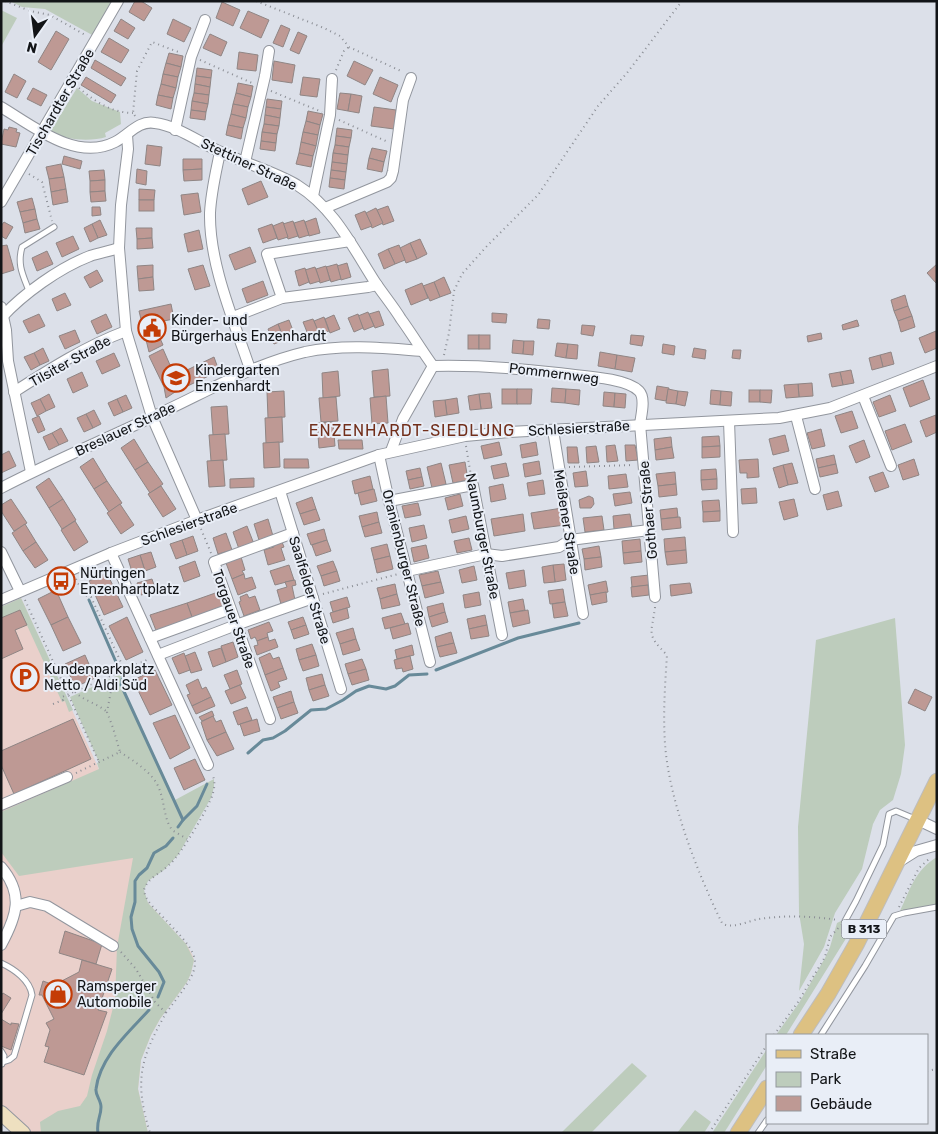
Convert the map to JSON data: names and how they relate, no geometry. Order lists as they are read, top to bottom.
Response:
{
  "streets": {
    "main road": ["B 313"],
    "street": [
      "Tischardter Straße",
      "Stettiner Straße",
      "Tilsiter Straße",
      "Pommernweg",
      "Schlesierstraße",
      "Breslauer Straße",
      "Gothaer Straße",
      "Meißener Straße",
      "Naumburger Straße",
      "Oranienburger Straße",
      "Saalfelder Straße",
      "Torgauer Straße"
    ]
  },
  "crossings": [
    ["Stettiner Straße", "Pommernweg"],
    ["Stettiner Straße", "Breslauer Straße"],
    ["Pommernweg", "Schlesierstraße"],
    ["Pommernweg", "Gothaer Straße"],
    ["Schlesierstraße", "Gothaer Straße"],
    ["Schlesierstraße", "Meißener Straße"],
    ["Schlesierstraße", "Naumburger Straße"],
    ["Schlesierstraße", "Oranienburger Straße"],
    ["Schlesierstraße", "Saalfelder Straße"],
    ["Schlesierstraße", "Torgauer Straße"]
  ],
  "districts": ["ENZENHARDT-SIEDLUNG"],
  "places": {
    "public building": ["Kinder- und Bürgerhaus Enzenhardt"],
    "school or university": ["Kindergarten Enzenhardt"],
    "bus stop": ["Nürtingen Enzenhartplatz"],
    "parking": ["Kundenparkplatz Netto / Aldi Süd"],
    "shop": ["Ramsperger Automobile"]
  },
  "legend": ["Straße", "Park", "Gebäude"],
  "north": "bottom"
}
